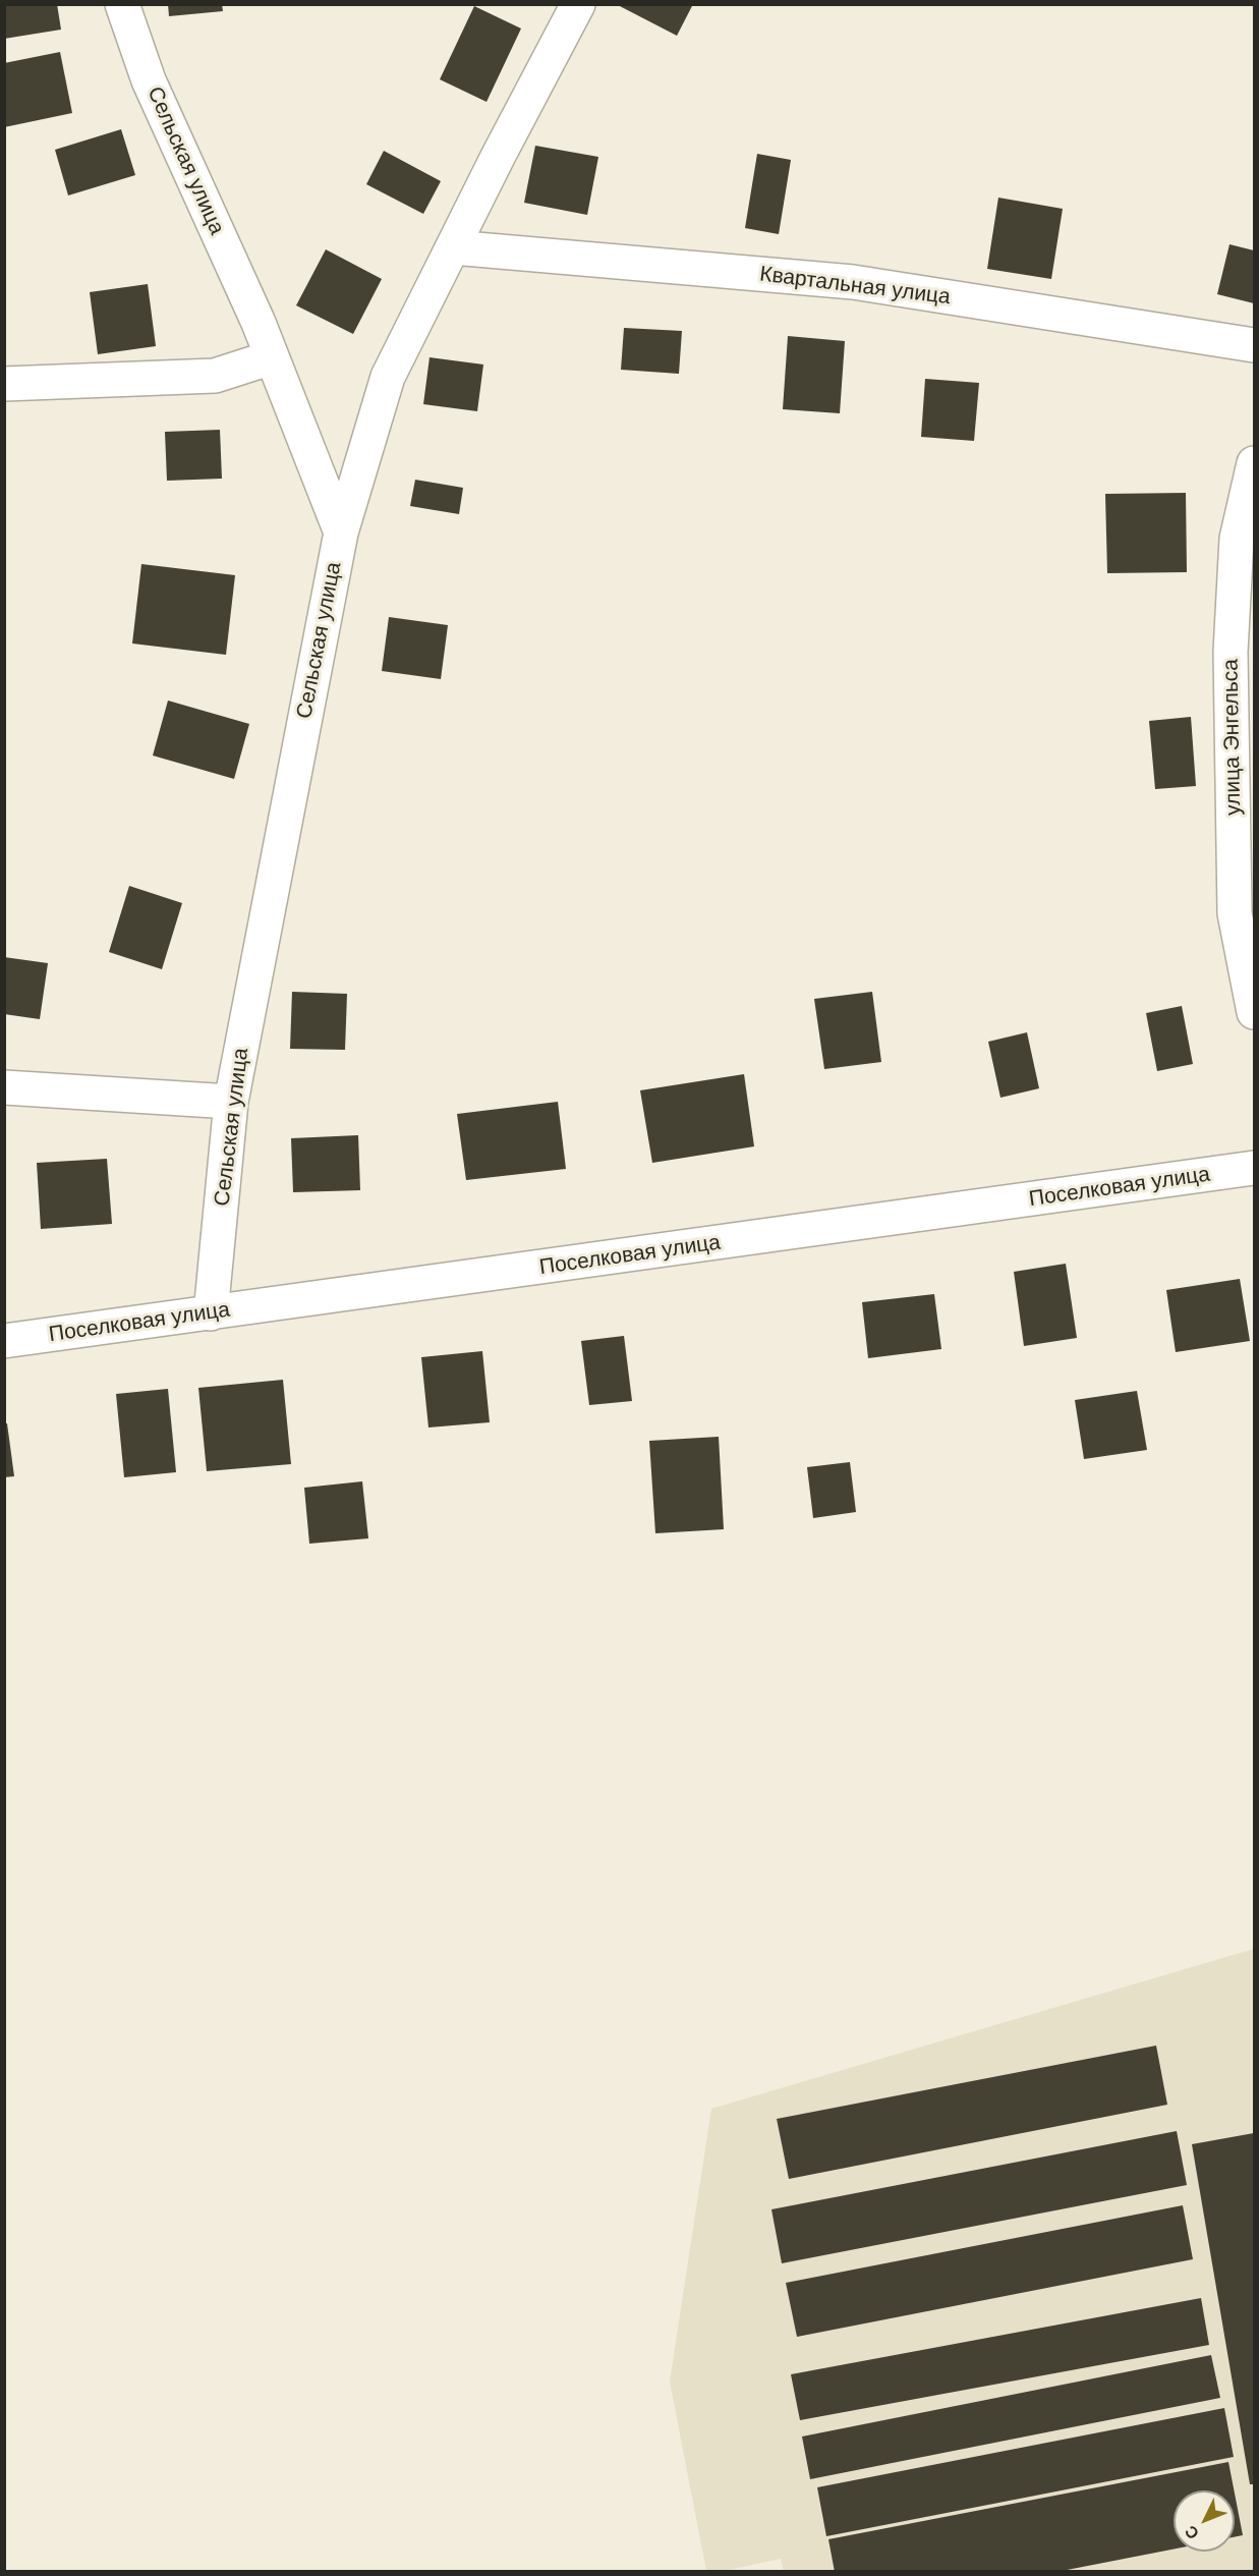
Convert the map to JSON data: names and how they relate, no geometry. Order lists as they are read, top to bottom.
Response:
{
  "streets": {
    "street": [
      "Сельская улица",
      "Квартальная улица",
      "улица Энгельса",
      "Поселковая улица"
    ]
  },
  "crossings": [
    ["Сельская улица", "Поселковая улица"]
  ],
  "north": "bottom left"
}
